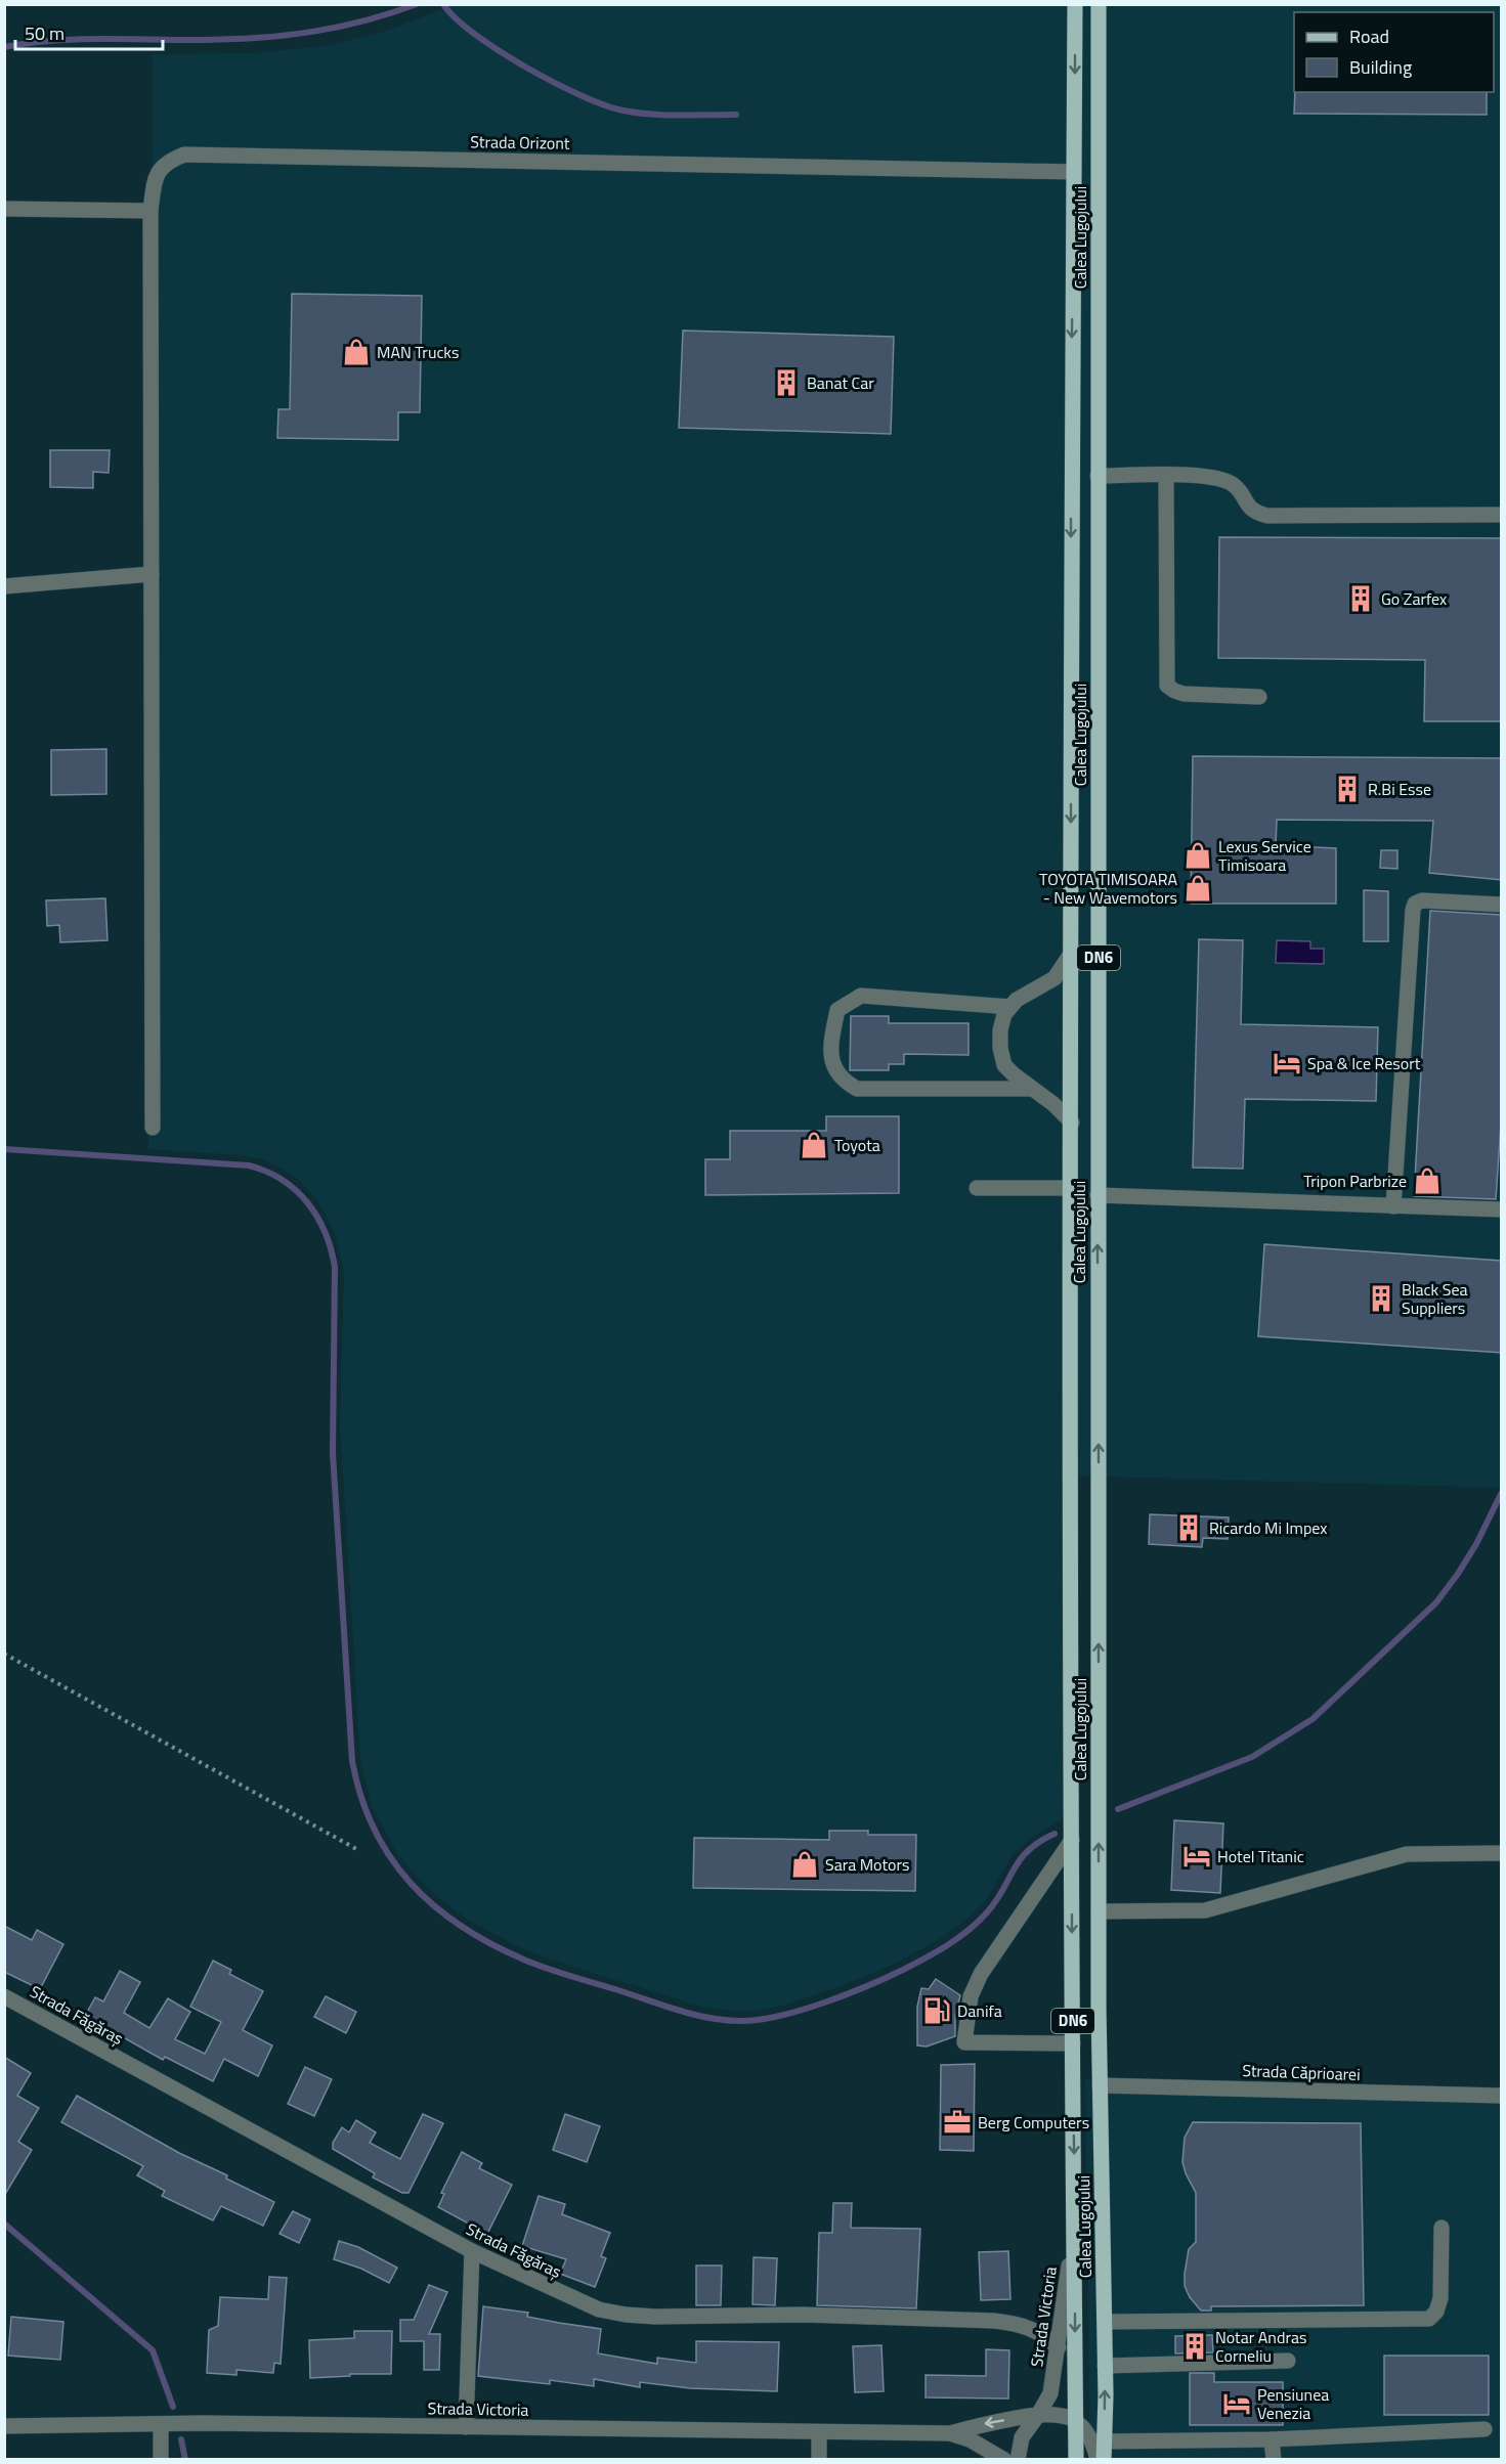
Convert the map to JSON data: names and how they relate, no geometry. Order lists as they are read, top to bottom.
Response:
{
  "streets": {
    "main road": ["Calea Lugojului", "DN6"],
    "street": [
      "Strada Orizont",
      "Strada Făgăraș",
      "Strada Căprioarei",
      "Strada Victoria"
    ]
  },
  "crossings": [
    ["Strada Orizont", "Calea Lugojului"],
    ["Calea Lugojului", "Strada Căprioarei"],
    ["Calea Lugojului", "Strada Victoria"],
    ["Strada Făgăraș", "Strada Victoria"]
  ],
  "places": {
    "shop": [
      "MAN Trucks",
      "Lexus Service Timisoara",
      "TOYOTA TIMISOARA - New Wavemotors",
      "Toyota",
      "Tripon Parbrize",
      "Sara Motors"
    ],
    "building": [
      "Banat Car",
      "Go Zarfex",
      "R.Bi Esse",
      "Black Sea Suppliers",
      "Ricardo Mi Impex",
      "Notar Andras Corneliu"
    ],
    "hotel": ["Spa & Ice Resort", "Hotel Titanic", "Pensiunea Venezia"],
    "fuel station": ["Danifa"],
    "office": ["Berg Computers"]
  },
  "legend": ["Road", "Building"],
  "scale_bar": "50 m"
}
